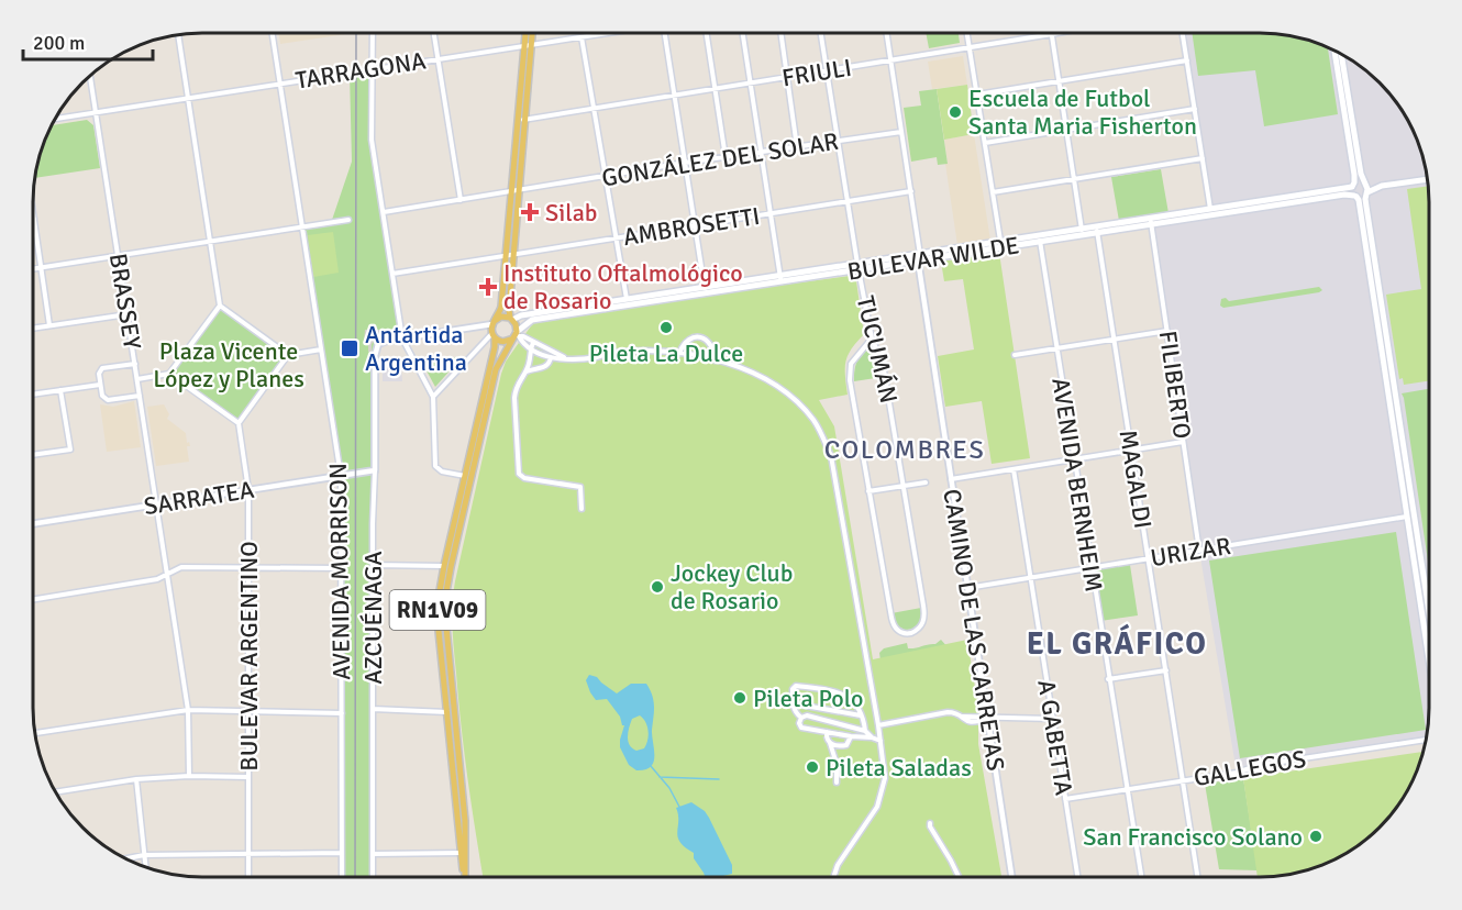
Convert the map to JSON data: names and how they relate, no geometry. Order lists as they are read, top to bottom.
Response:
{
  "streets": {
    "main road": ["BULEVAR WILDE", "RN1V09"],
    "street": [
      "TARRAGONA",
      "FRIULI",
      "GONZÁLEZ DEL SOLAR",
      "AMBROSETTI",
      "BRASSEY",
      "TUCUMÁN",
      "FILIBERTO",
      "MAGALDI",
      "AVENIDA BERNHEIM",
      "SARRATEA",
      "URIZAR",
      "AVENIDA MORRISON",
      "AZCUÉNAGA",
      "CAMINO DE LAS CARRETAS",
      "BULEVAR ARGENTINO",
      "A GABETTA",
      "GALLEGOS"
    ]
  },
  "crossings": [
    ["TARRAGONA", "BRASSEY"],
    ["TARRAGONA", "AVENIDA MORRISON"],
    ["TARRAGONA", "RN1V09"],
    ["FRIULI", "TUCUMÁN"],
    ["FRIULI", "RN1V09"],
    ["GONZÁLEZ DEL SOLAR", "TUCUMÁN"],
    ["GONZÁLEZ DEL SOLAR", "RN1V09"],
    ["AMBROSETTI", "TUCUMÁN"],
    ["AMBROSETTI", "RN1V09"],
    ["BULEVAR WILDE", "TUCUMÁN"],
    ["BULEVAR WILDE", "FILIBERTO"],
    ["BULEVAR WILDE", "MAGALDI"],
    ["BULEVAR WILDE", "AVENIDA BERNHEIM"],
    ["BULEVAR WILDE", "RN1V09"],
    ["BULEVAR WILDE", "CAMINO DE LAS CARRETAS"],
    ["BRASSEY", "SARRATEA"],
    ["FILIBERTO", "URIZAR"],
    ["MAGALDI", "URIZAR"],
    ["MAGALDI", "GALLEGOS"],
    ["AVENIDA BERNHEIM", "URIZAR"],
    ["AVENIDA BERNHEIM", "GALLEGOS"],
    ["SARRATEA", "AVENIDA MORRISON"],
    ["SARRATEA", "AZCUÉNAGA"],
    ["SARRATEA", "BULEVAR ARGENTINO"],
    ["URIZAR", "CAMINO DE LAS CARRETAS"],
    ["URIZAR", "A GABETTA"],
    ["A GABETTA", "GALLEGOS"]
  ],
  "districts": ["COLOMBRES", "EL GRÁFICO"],
  "parks": ["Plaza Vicente López y Planes"],
  "places": {
    "other": [
      "Escuela de Futbol Santa Maria Fisherton",
      "Pileta La Dulce",
      "Jockey Club de Rosario",
      "Pileta Polo",
      "Pileta Saladas",
      "San Francisco Solano"
    ],
    "health": ["Silab", "Instituto Oftalmológico de Rosario"],
    "transit": ["Antártida Argentina"]
  },
  "scale_bar": "200 m"
}
